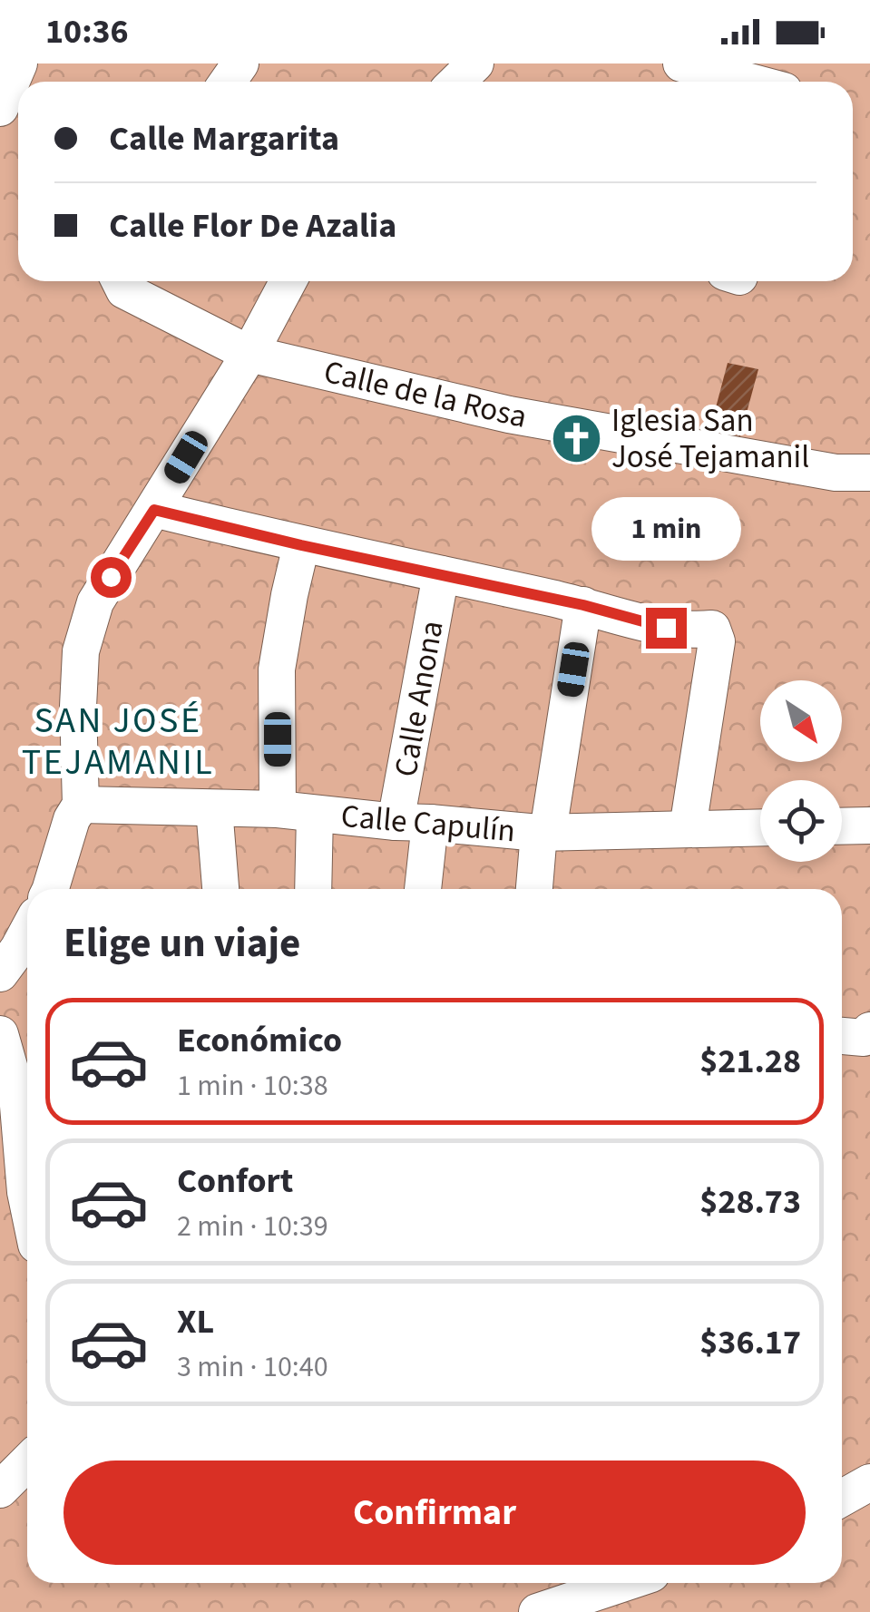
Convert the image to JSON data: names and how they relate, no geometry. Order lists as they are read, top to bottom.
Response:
{
  "streets": {
    "street": ["Calle de la Rosa", "Calle Anona", "Calle Capulín"]
  },
  "crossings": [
    ["Calle Anona", "Calle Capulín"]
  ],
  "districts": ["SAN JOSÉ TEJAMANIL"],
  "places": {
    "church": ["Iglesia San José Tejamanil"]
  },
  "north": "bottom right",
  "page": {
    "status": "10:36",
    "banner": ["Calle Margarita", "Calle Flor De Azalia"],
    "bubble": "1 min",
    "heading": "Elige un viaje",
    "list": [
      {
        "name": "Económico",
        "note": "1 min · 10:38",
        "value": "$21.28"
      },
      {
        "name": "Confort",
        "note": "2 min · 10:39",
        "value": "$28.73"
      },
      {
        "name": "XL",
        "note": "3 min · 10:40",
        "value": "$36.17"
      }
    ],
    "buttons": "Confirmar"
  }
}
